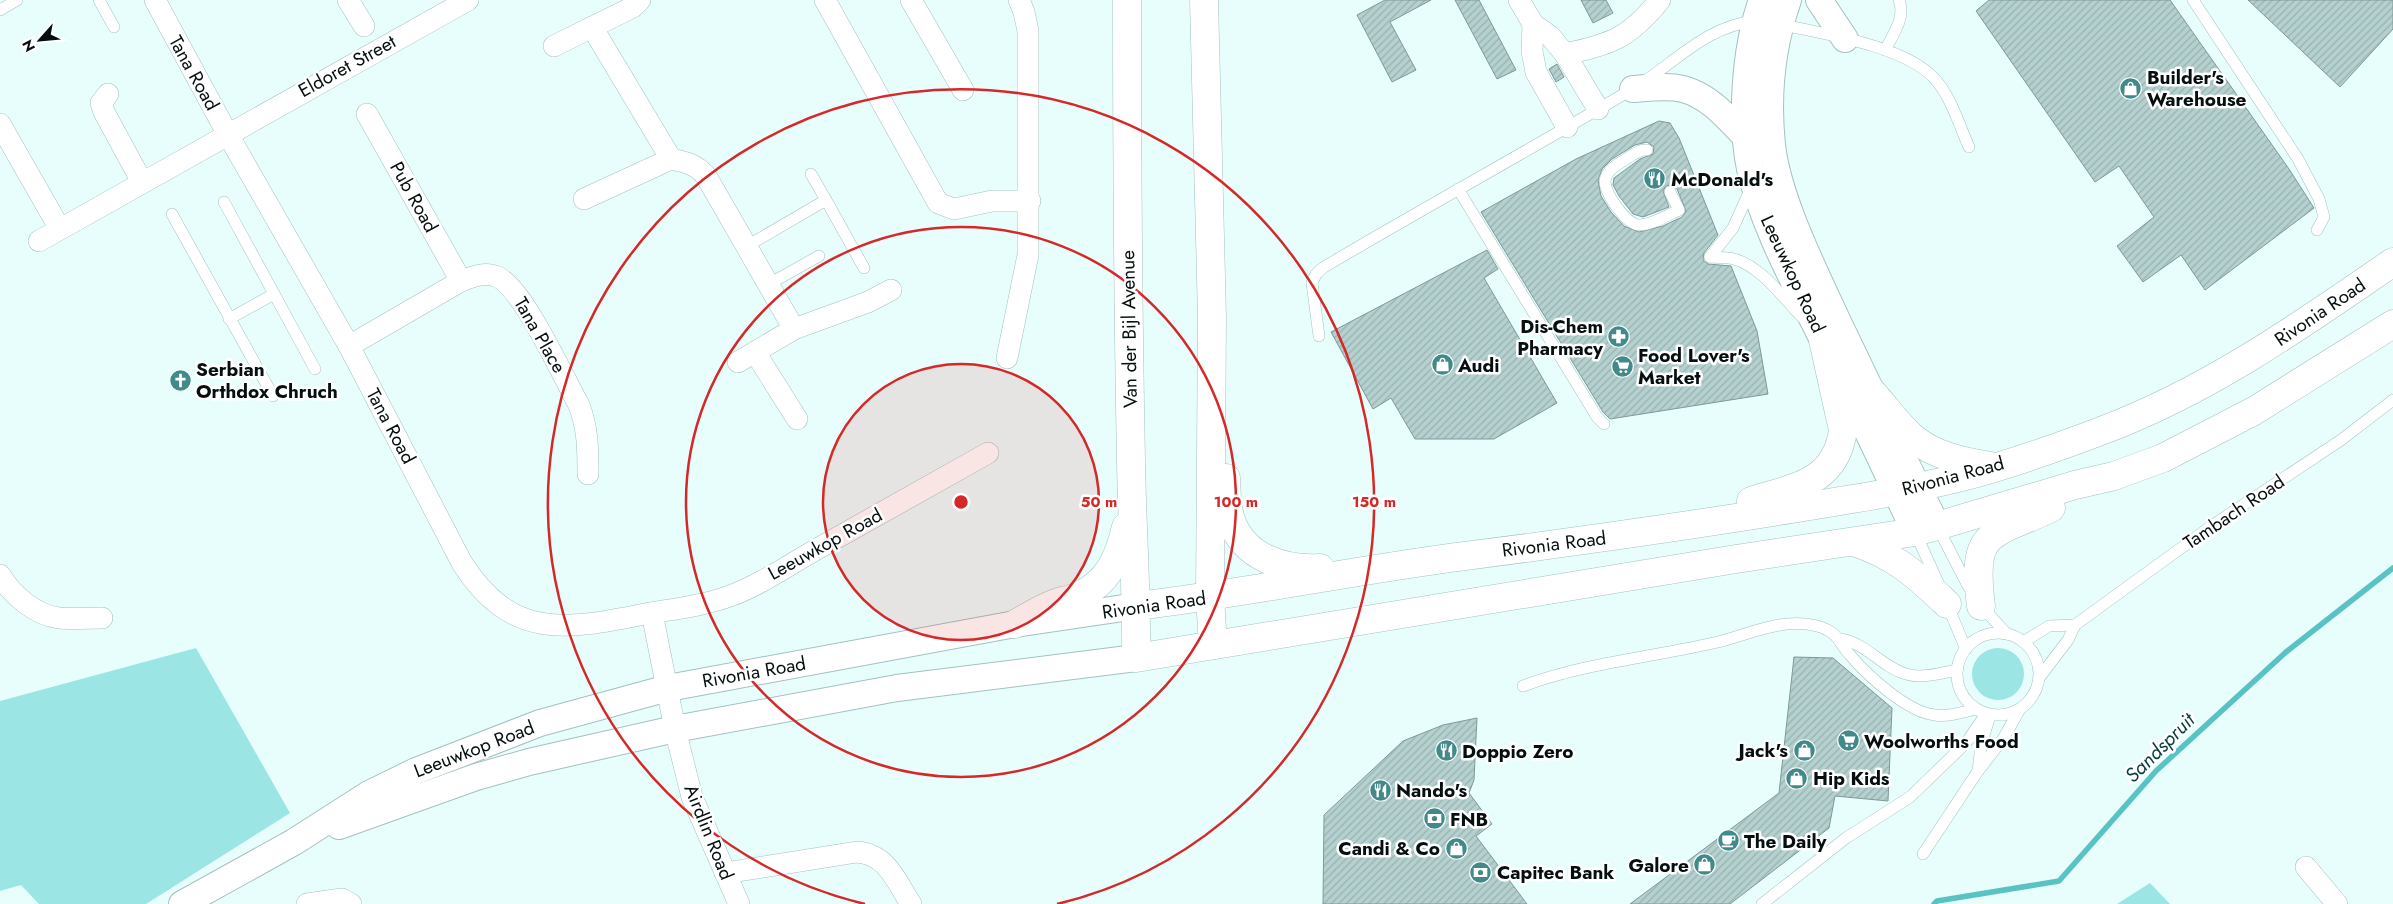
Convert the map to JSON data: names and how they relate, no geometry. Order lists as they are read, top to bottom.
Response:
{
  "streets": {
    "main road": ["Rivonia Road", "Van der Bijl Avenue"],
    "street": [
      "Eldoret Street",
      "Tana Road",
      "Pub Road",
      "Leeuwkop Road",
      "Tana Place",
      "Airdlin Road"
    ],
    "lane": ["Tambach Road"]
  },
  "crossings": [
    ["Eldoret Street", "Tana Road"],
    ["Tana Road", "Leeuwkop Road"],
    ["Tana Road", "Tana Place"],
    ["Pub Road", "Tana Place"],
    ["Leeuwkop Road", "Rivonia Road"],
    ["Leeuwkop Road", "Airdlin Road"],
    ["Rivonia Road", "Van der Bijl Avenue"]
  ],
  "water": ["Sandspruit"],
  "places": {
    "shop": [
      "Builder's Warehouse",
      "Audi",
      "Jack's",
      "Hip Kids",
      "Candi & Co",
      "Galore"
    ],
    "restaurant": ["McDonald's", "Doppio Zero", "Nando's"],
    "pharmacy": ["Dis-Chem Pharmacy"],
    "supermarket": ["Food Lover's Market", "Woolworths Food"],
    "church": ["Serbian Orthdox Chruch"],
    "bank": ["FNB", "Capitec Bank"],
    "cafe": ["The Daily"]
  },
  "north": "bottom left",
  "rings": ["50 m", "100 m", "150 m"]
}
